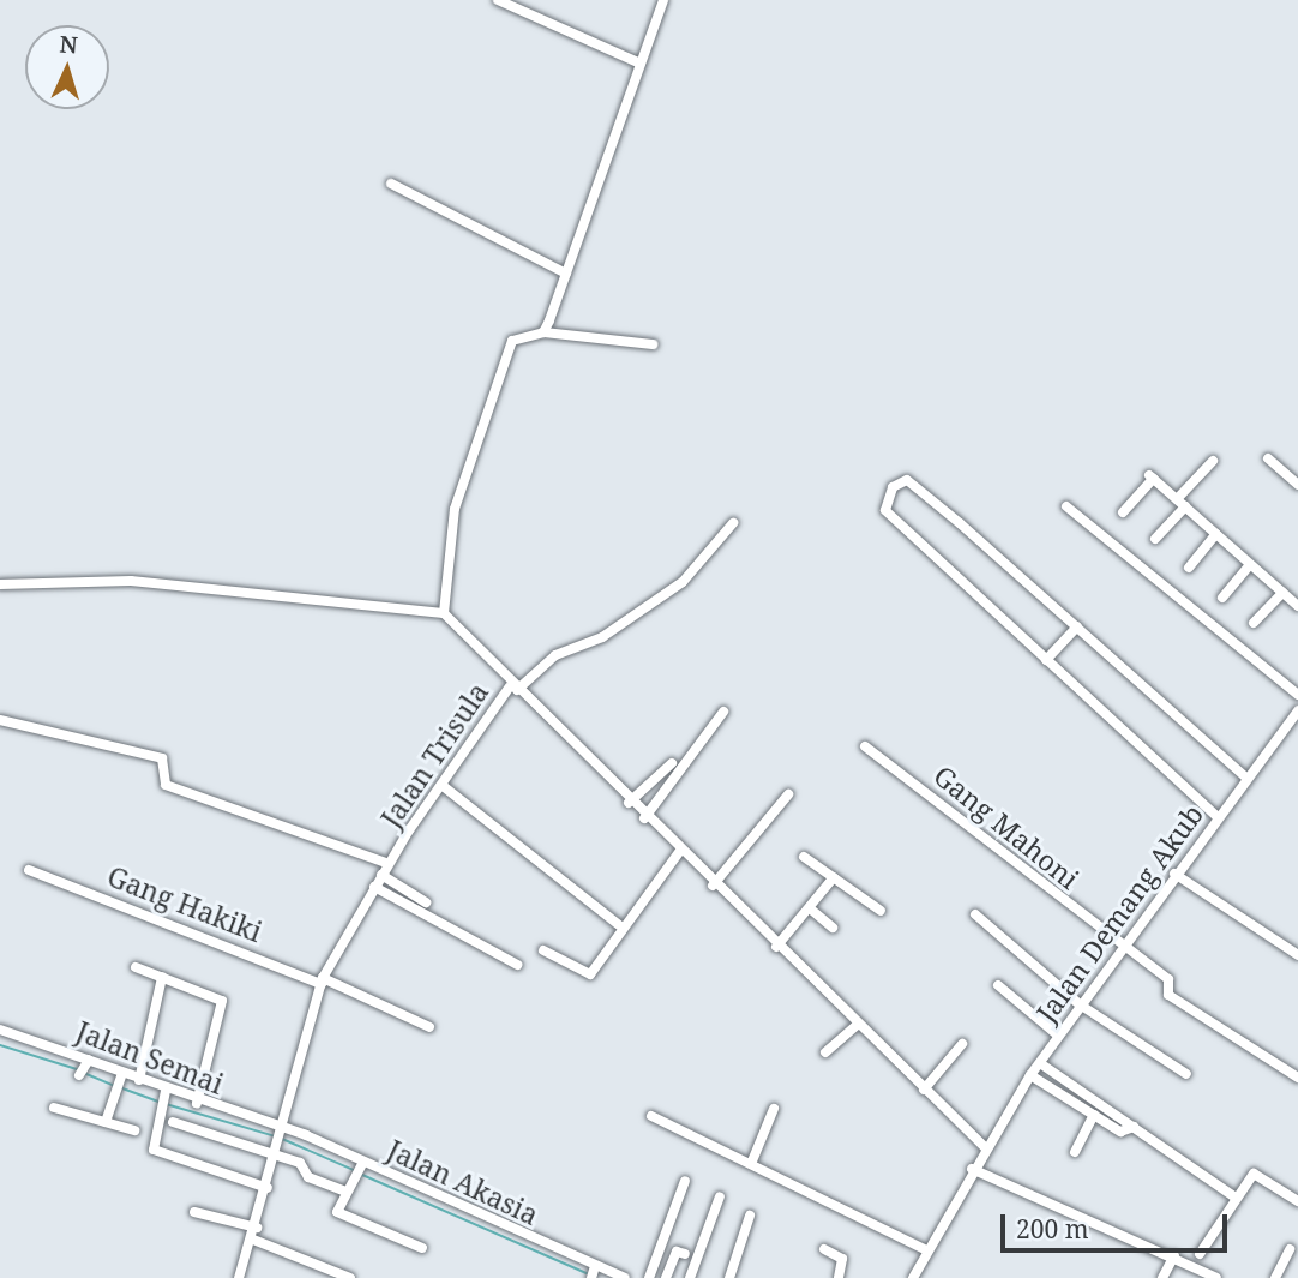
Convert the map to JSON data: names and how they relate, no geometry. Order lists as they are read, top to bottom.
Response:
{
  "streets": {
    "street": [
      "Jalan Trisula",
      "Gang Mahoni",
      "Gang Hakiki",
      "Jalan Demang Akub",
      "Jalan Semai",
      "Jalan Akasia"
    ]
  },
  "crossings": [
    ["Jalan Trisula", "Gang Hakiki"],
    ["Jalan Trisula", "Jalan Demang Akub"],
    ["Jalan Trisula", "Jalan Semai"],
    ["Jalan Trisula", "Jalan Akasia"],
    ["Gang Mahoni", "Jalan Demang Akub"],
    ["Jalan Semai", "Jalan Akasia"]
  ],
  "scale_bar": "200 m",
  "north": "top"
}
